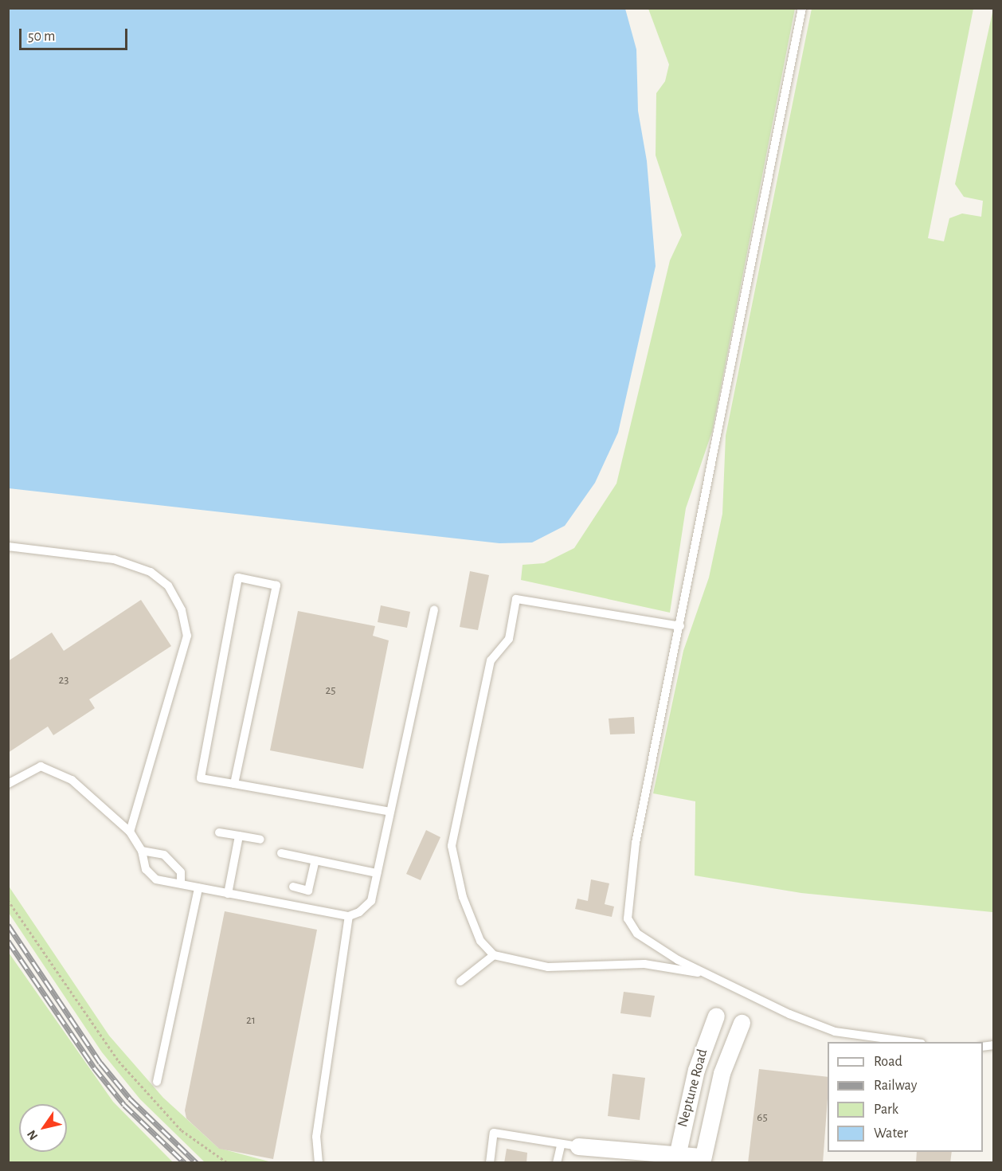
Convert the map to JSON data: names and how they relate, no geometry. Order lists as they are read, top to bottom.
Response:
{
  "streets": {
    "street": ["Neptune Road"]
  },
  "house_numbers": [
    "23",
    "25",
    "21",
    "65"
  ],
  "legend": [
    "Road",
    "Railway",
    "Park",
    "Water"
  ],
  "scale_bar": "50 m",
  "north": "bottom left"
}
